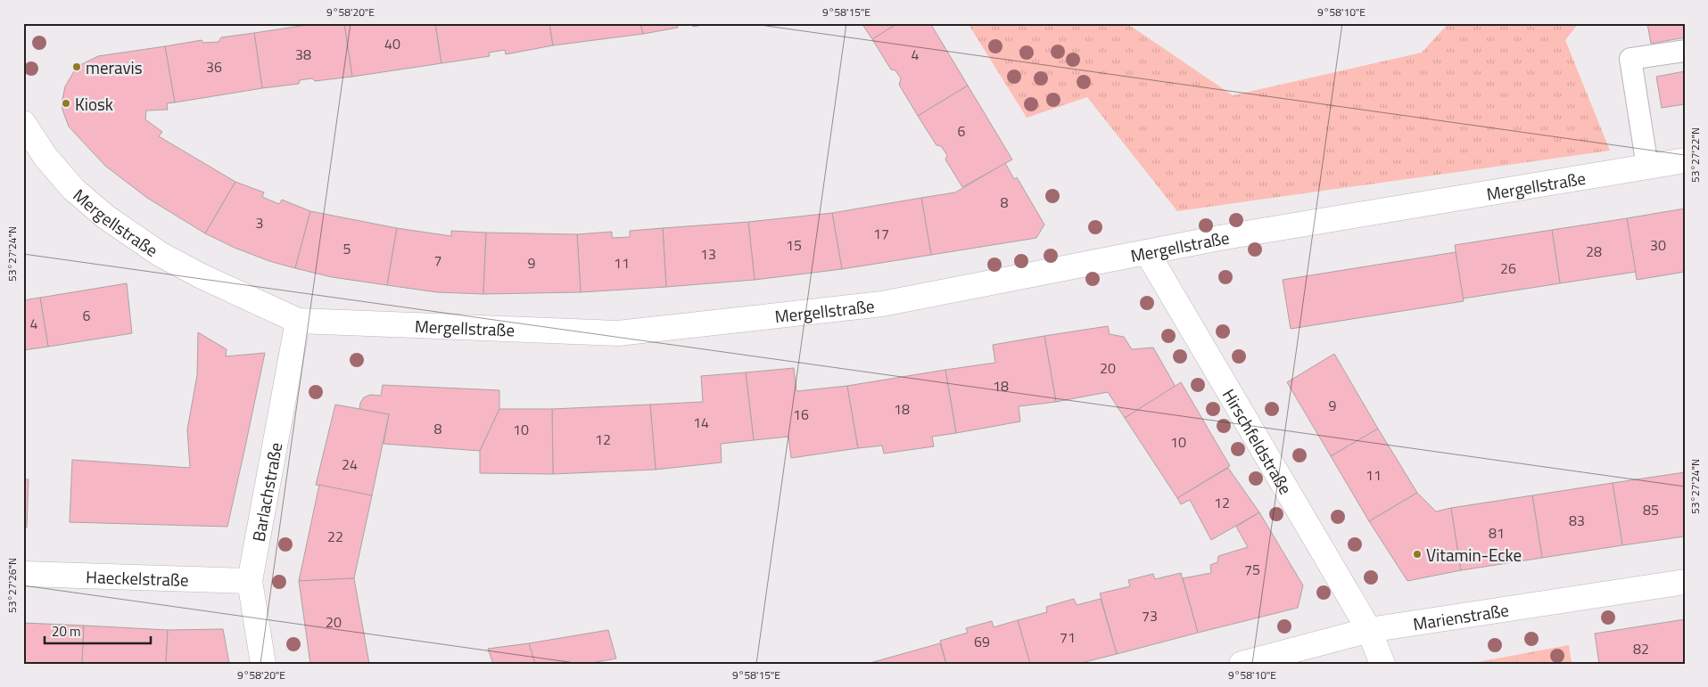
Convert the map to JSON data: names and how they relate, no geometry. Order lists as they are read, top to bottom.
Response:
{
  "streets": {
    "street": [
      "Mergellstraße",
      "Hirschfeldstraße",
      "Barlachstraße",
      "Haeckelstraße",
      "Marienstraße"
    ]
  },
  "crossings": [
    ["Mergellstraße", "Hirschfeldstraße"],
    ["Mergellstraße", "Barlachstraße"],
    ["Hirschfeldstraße", "Marienstraße"],
    ["Barlachstraße", "Haeckelstraße"]
  ],
  "places": ["meravis", "Kiosk", "Vitamin-Ecke"],
  "house_numbers": [
    "40",
    "38",
    "4",
    "36",
    "6",
    "8",
    "3",
    "17",
    "15",
    "30",
    "5",
    "28",
    "13",
    "7",
    "9",
    "11",
    "26",
    "6",
    "4",
    "20",
    "18",
    "9",
    "18",
    "16",
    "14",
    "8",
    "10",
    "12",
    "10",
    "24",
    "11",
    "12",
    "85",
    "83",
    "81",
    "22",
    "75",
    "73",
    "20",
    "71",
    "69",
    "82"
  ],
  "scale_bar": "20 m",
  "coordinates": [
    "9°58'20\"E",
    "9°58'15\"E",
    "9°58'10\"E",
    "53°27'22\"N",
    "53°27'24\"N",
    "53°27'26\"N"
  ]
}
